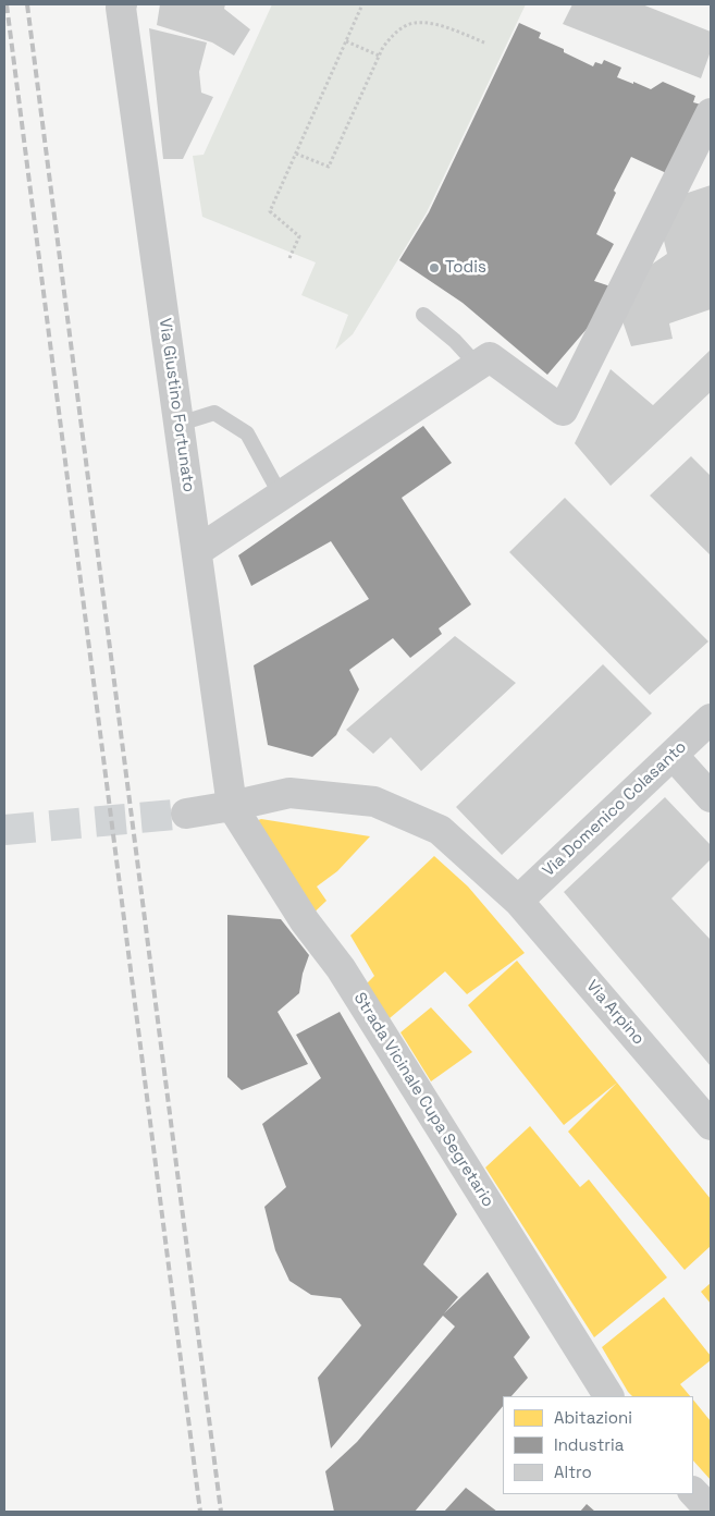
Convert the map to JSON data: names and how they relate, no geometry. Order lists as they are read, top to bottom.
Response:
{
  "streets": {
    "street": [
      "Via Giustino Fortunato",
      "Via Domenico Colasanto",
      "Via Arpino",
      "Strada Vicinale Cupa Segretario"
    ]
  },
  "crossings": [
    ["Via Giustino Fortunato", "Via Arpino"],
    ["Via Giustino Fortunato", "Strada Vicinale Cupa Segretario"],
    ["Via Domenico Colasanto", "Via Arpino"],
    ["Via Arpino", "Strada Vicinale Cupa Segretario"]
  ],
  "places": ["Todis"],
  "legend": ["Abitazioni", "Industria", "Altro"]
}
